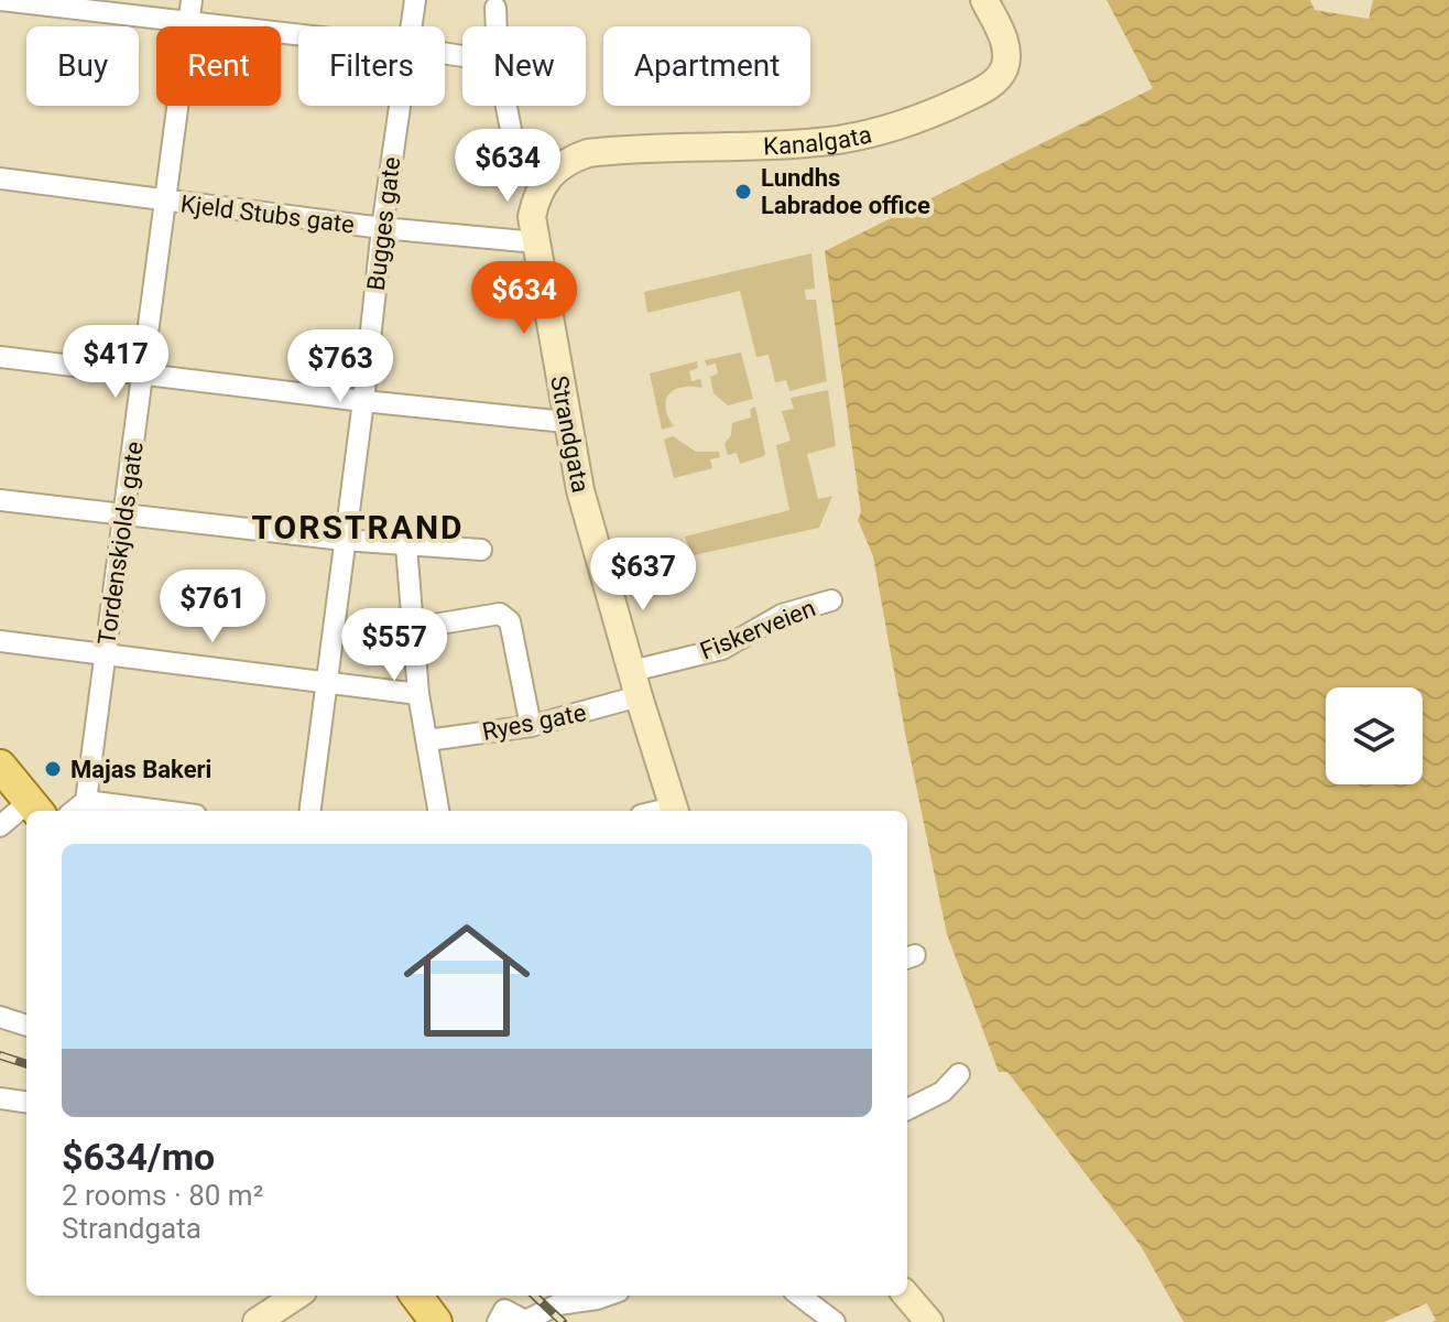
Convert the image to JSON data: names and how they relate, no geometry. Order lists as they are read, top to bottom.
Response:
{
  "streets": {
    "main road": ["Kanalgata", "Strandgata"],
    "street": [
      "Kjeld Stubs gate",
      "Bugges gate",
      "Tordenskjolds gate",
      "Fiskerveien",
      "Ryes gate"
    ]
  },
  "crossings": [
    ["Kanalgata", "Strandgata"],
    ["Kjeld Stubs gate", "Bugges gate"],
    ["Kjeld Stubs gate", "Strandgata"],
    ["Kjeld Stubs gate", "Tordenskjolds gate"],
    ["Strandgata", "Fiskerveien"],
    ["Strandgata", "Ryes gate"],
    ["Fiskerveien", "Ryes gate"]
  ],
  "districts": ["TORSTRAND"],
  "places": ["Lundhs Labradoe office", "Majas Bakeri"],
  "page": {
    "chip": [
      "Buy",
      "Rent",
      "Filters",
      "New",
      "Apartment"
    ],
    "price": [
      "$634",
      "$634",
      "$417",
      "$763",
      "$637",
      "$761",
      "$557"
    ],
    "list": [
      {
        "name": "$634/mo",
        "note": "2 rooms · 80 m² · Strandgata"
      }
    ]
  }
}
